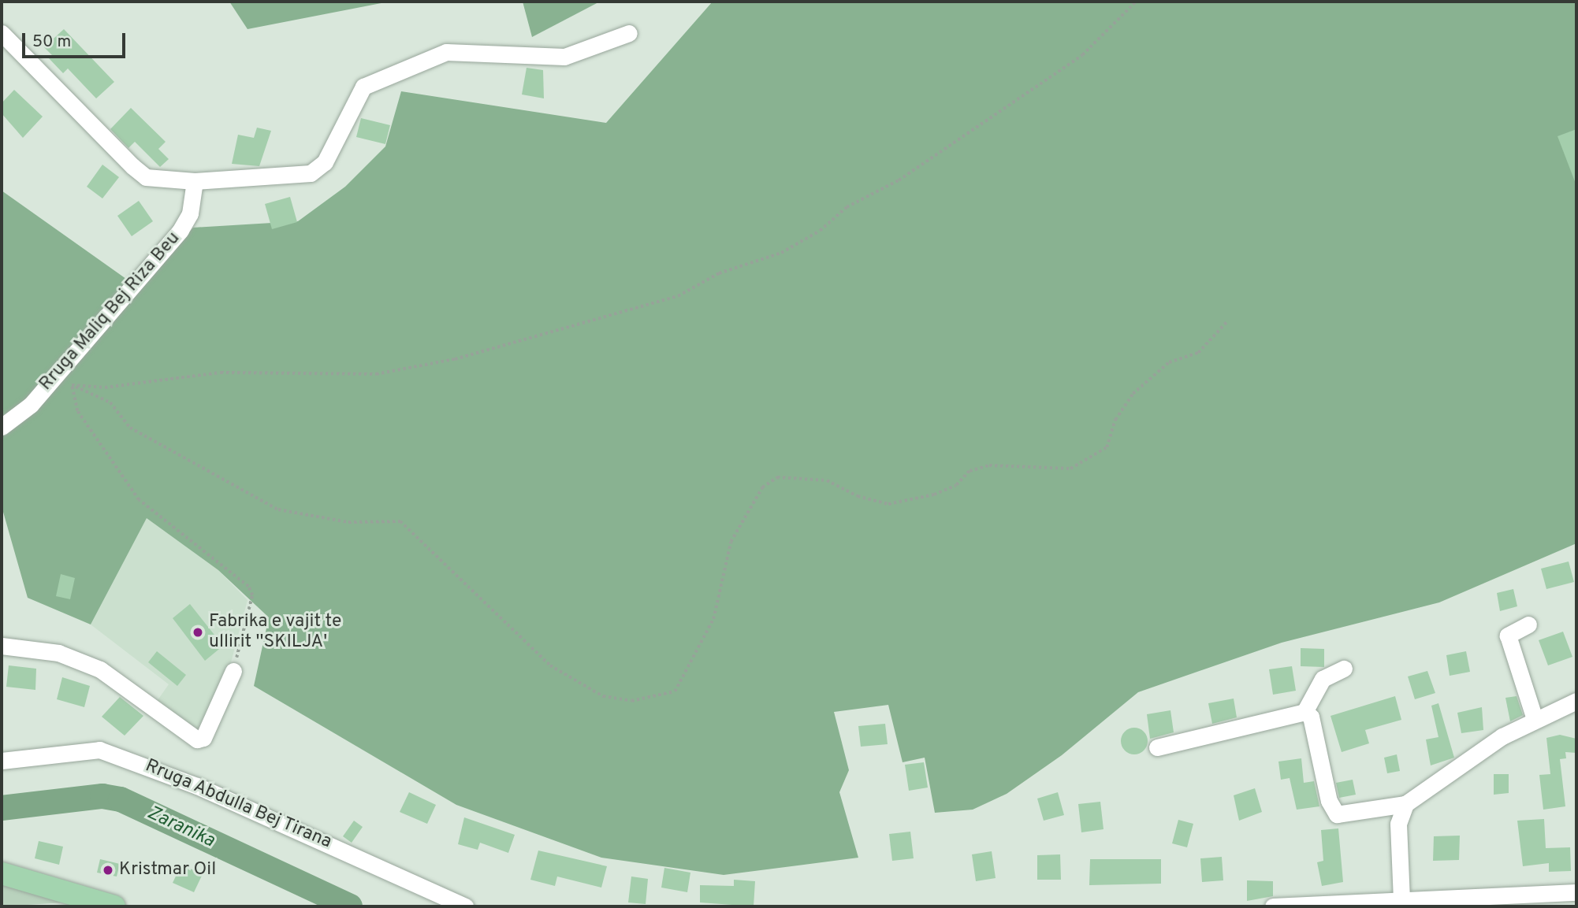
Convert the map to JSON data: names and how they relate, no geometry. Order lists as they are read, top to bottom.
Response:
{
  "streets": {
    "street": ["Rruga Maliq Bej Riza Beu", "Rruga Abdulla Bej Tirana"]
  },
  "water": ["Zaranika"],
  "places": ["Fabrika e vajit te ullirit ''SKILJA'", "Kristmar Oil"],
  "scale_bar": "50 m"
}
